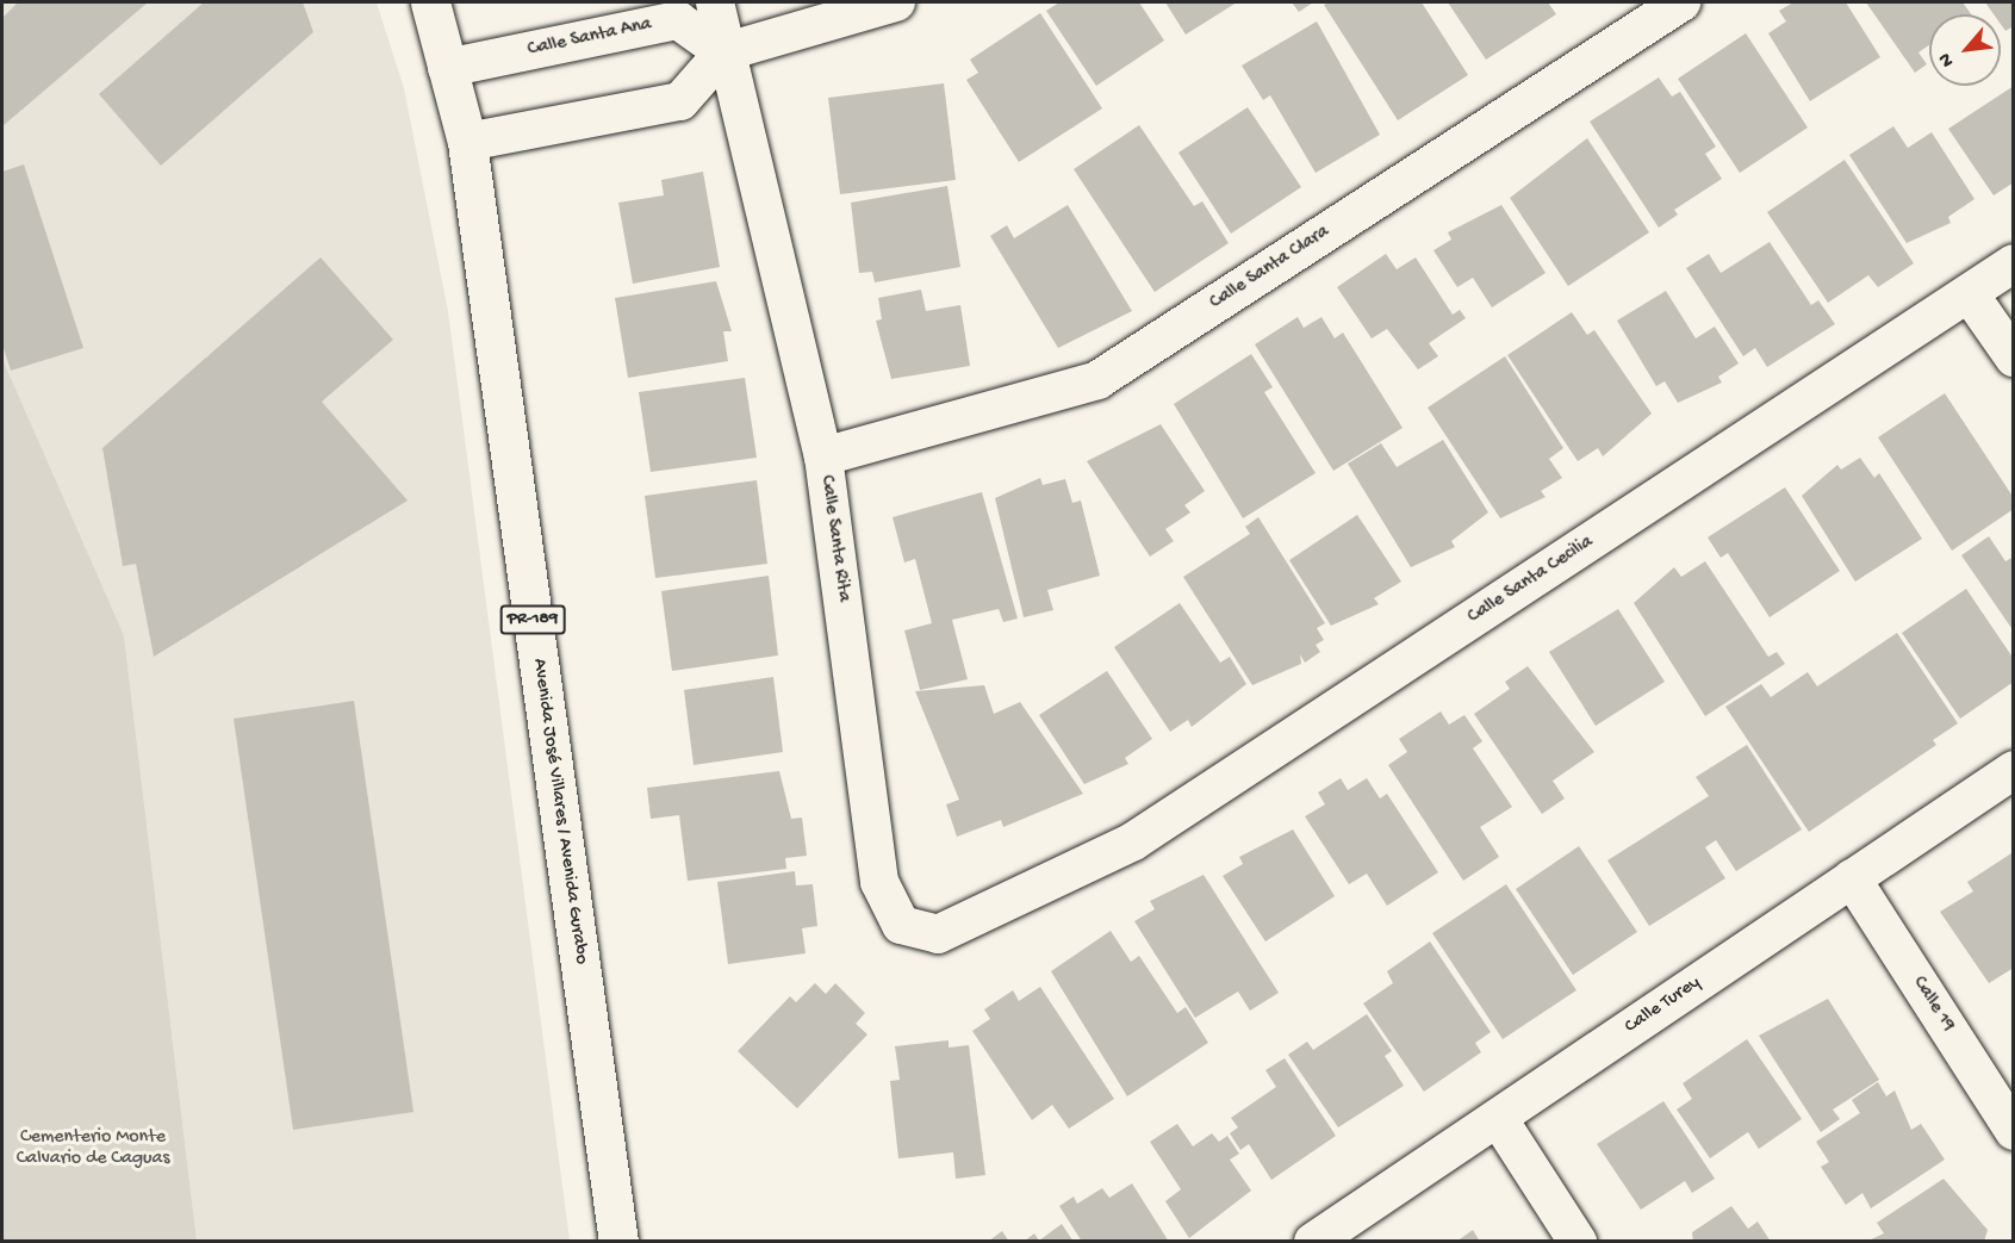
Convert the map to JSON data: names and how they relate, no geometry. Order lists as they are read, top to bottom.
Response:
{
  "streets": {
    "main road": ["PR-189", "Avenida José Villares / Avenida Gurabo"],
    "street": [
      "Calle Santa Ana",
      "Calle Santa Clara",
      "Calle Santa Rita",
      "Calle Santa Cecilia",
      "Calle 19",
      "Calle Turey"
    ]
  },
  "crossings": [
    ["Calle Santa Ana", "Calle Santa Rita"],
    ["Calle Santa Ana", "Avenida José Villares / Avenida Gurabo"],
    ["Calle Santa Clara", "Calle Santa Rita"],
    ["Calle Santa Rita", "Calle Santa Cecilia"],
    ["Calle 19", "Calle Turey"]
  ],
  "parks": ["Cementerio Monte Calvario de Caguas"],
  "north": "bottom left"
}
